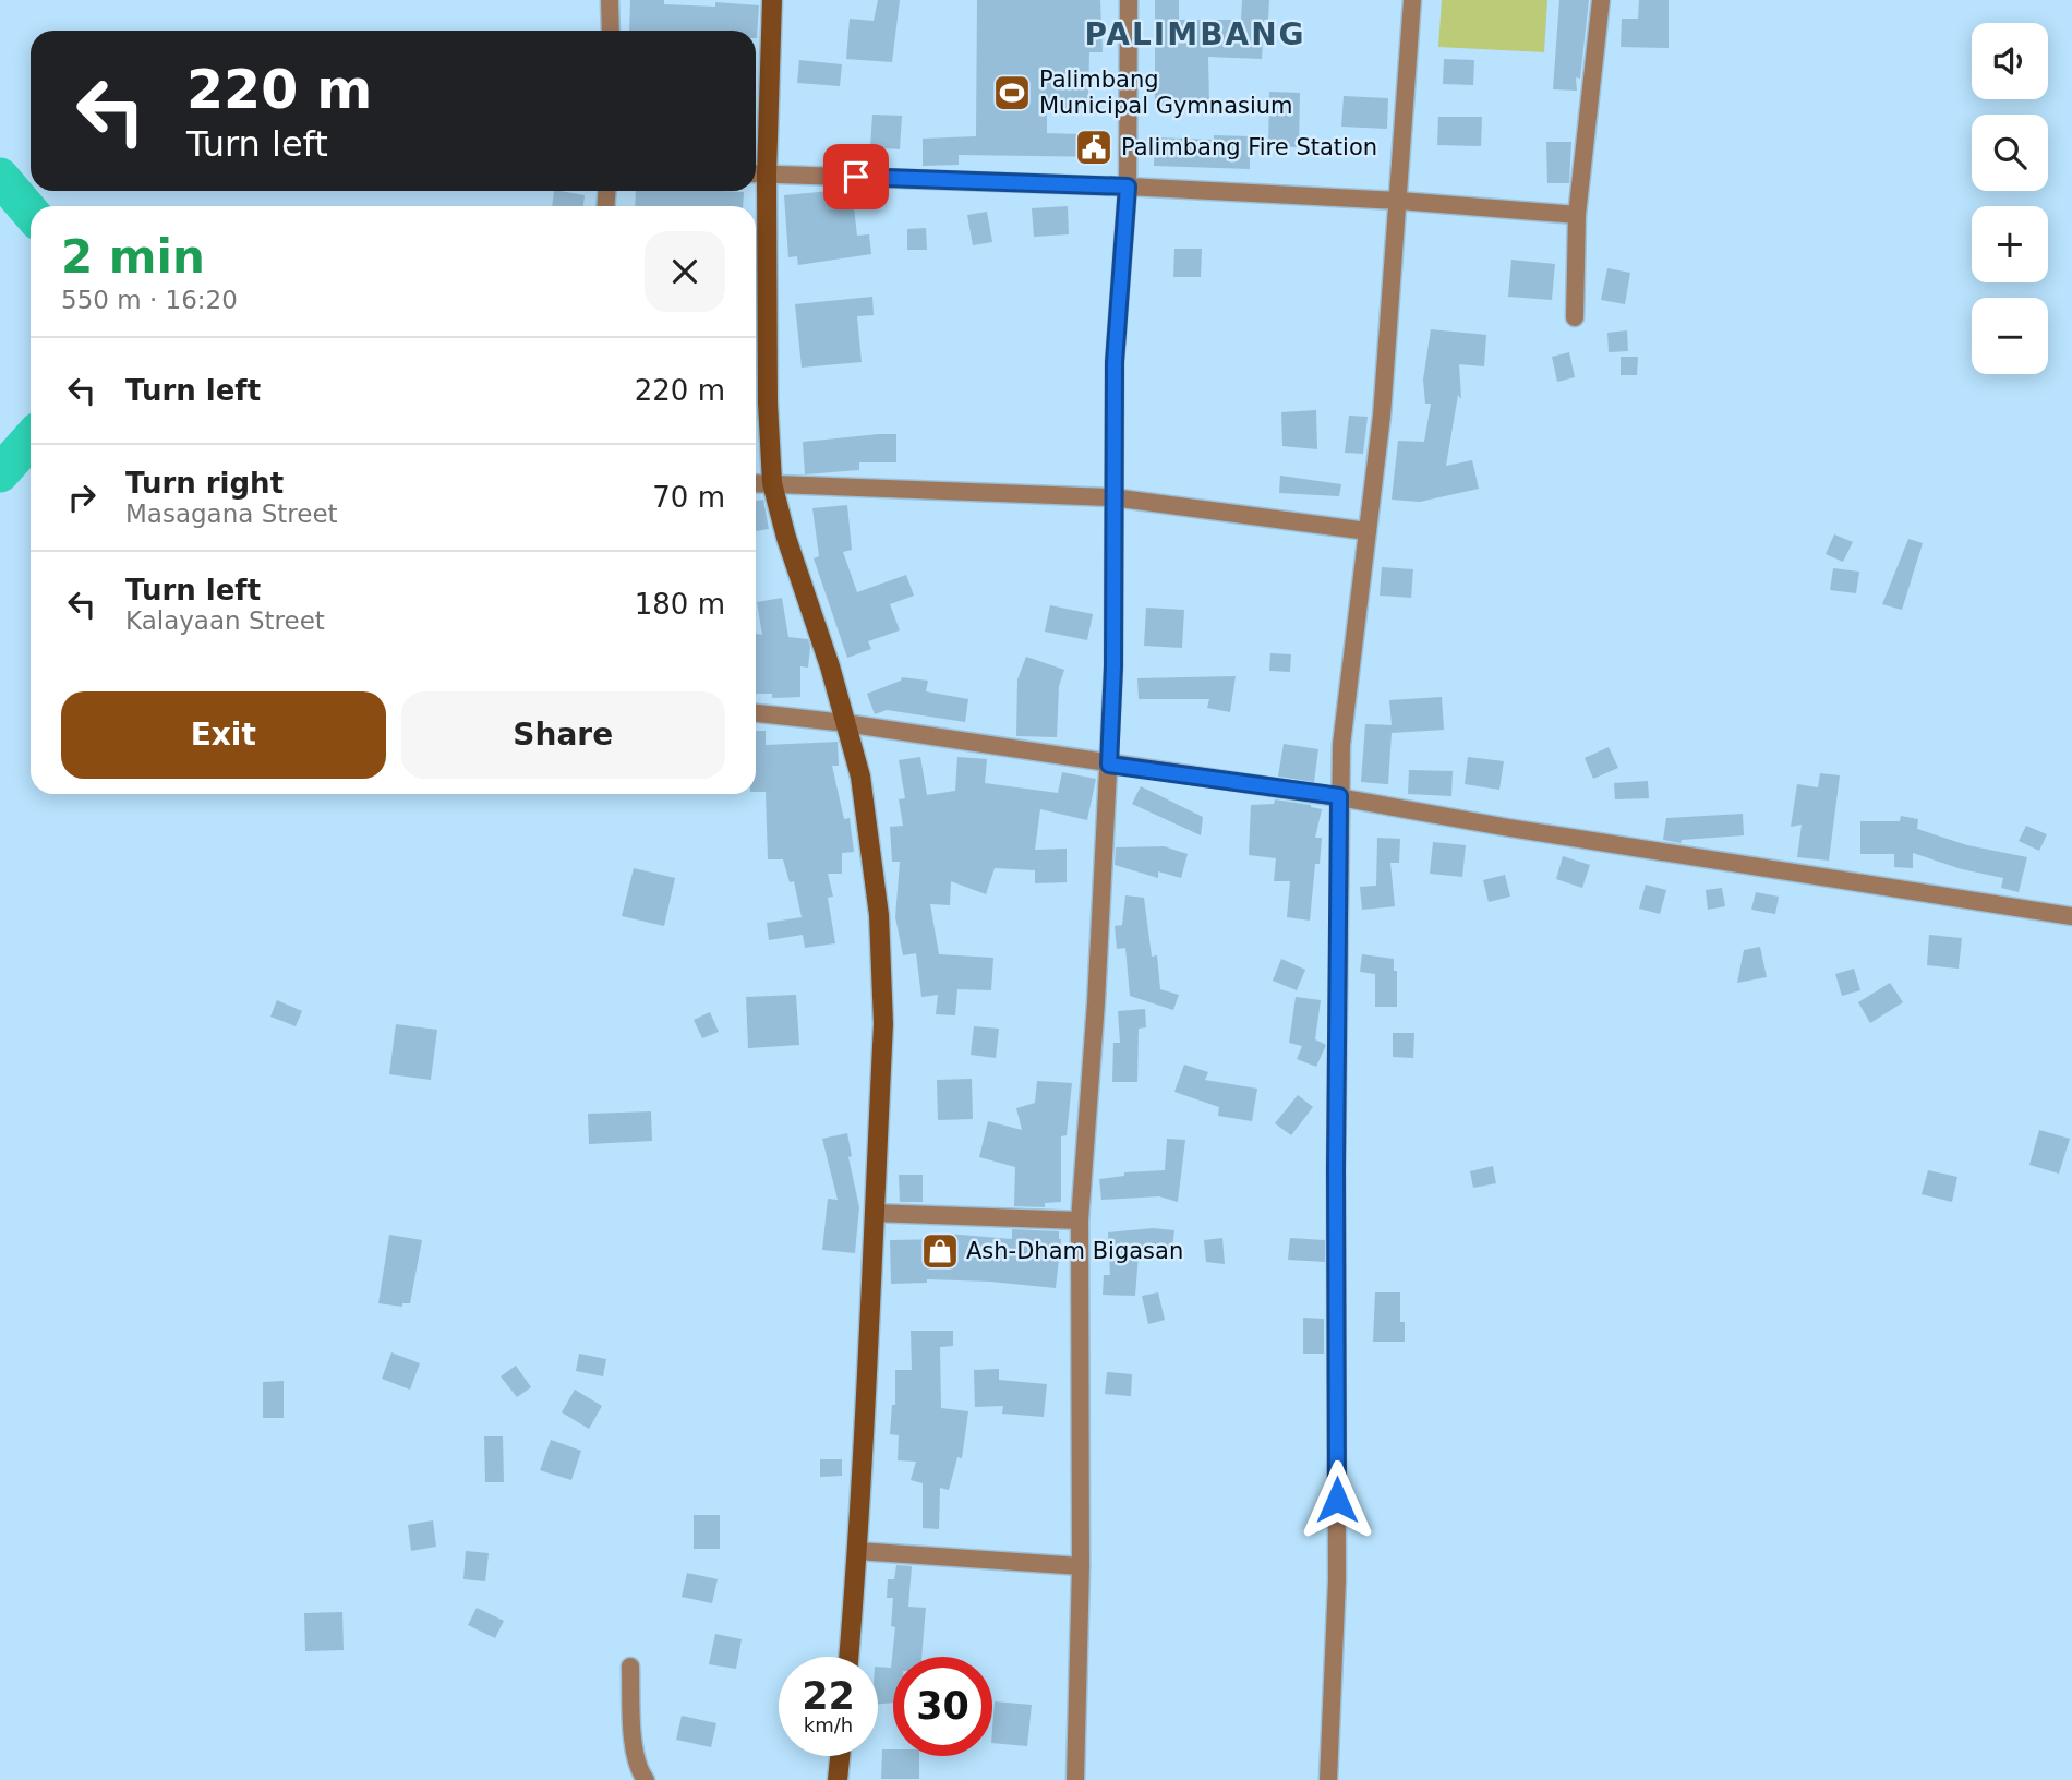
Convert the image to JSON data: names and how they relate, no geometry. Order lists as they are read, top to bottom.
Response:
{
  "districts": ["PALIMBANG"],
  "places": {
    "sports": ["Palimbang Municipal Gymnasium"],
    "public building": ["Palimbang Fire Station"],
    "shop": ["Ash-Dham Bigasan"]
  },
  "page": {
    "map_buttons": ["+", "−"],
    "turn": ["220 m", "Turn left"],
    "heading": ["2 min", "550 m · 16:20"],
    "list": [
      {
        "name": "Turn left",
        "value": "220 m"
      },
      {
        "name": "Turn right",
        "note": "Masagana Street",
        "value": "70 m"
      },
      {
        "name": "Turn left",
        "note": "Kalayaan Street",
        "value": "180 m"
      }
    ],
    "buttons": ["Exit", "Share"],
    "speed": "22 km/h",
    "limit": "30"
  }
}
